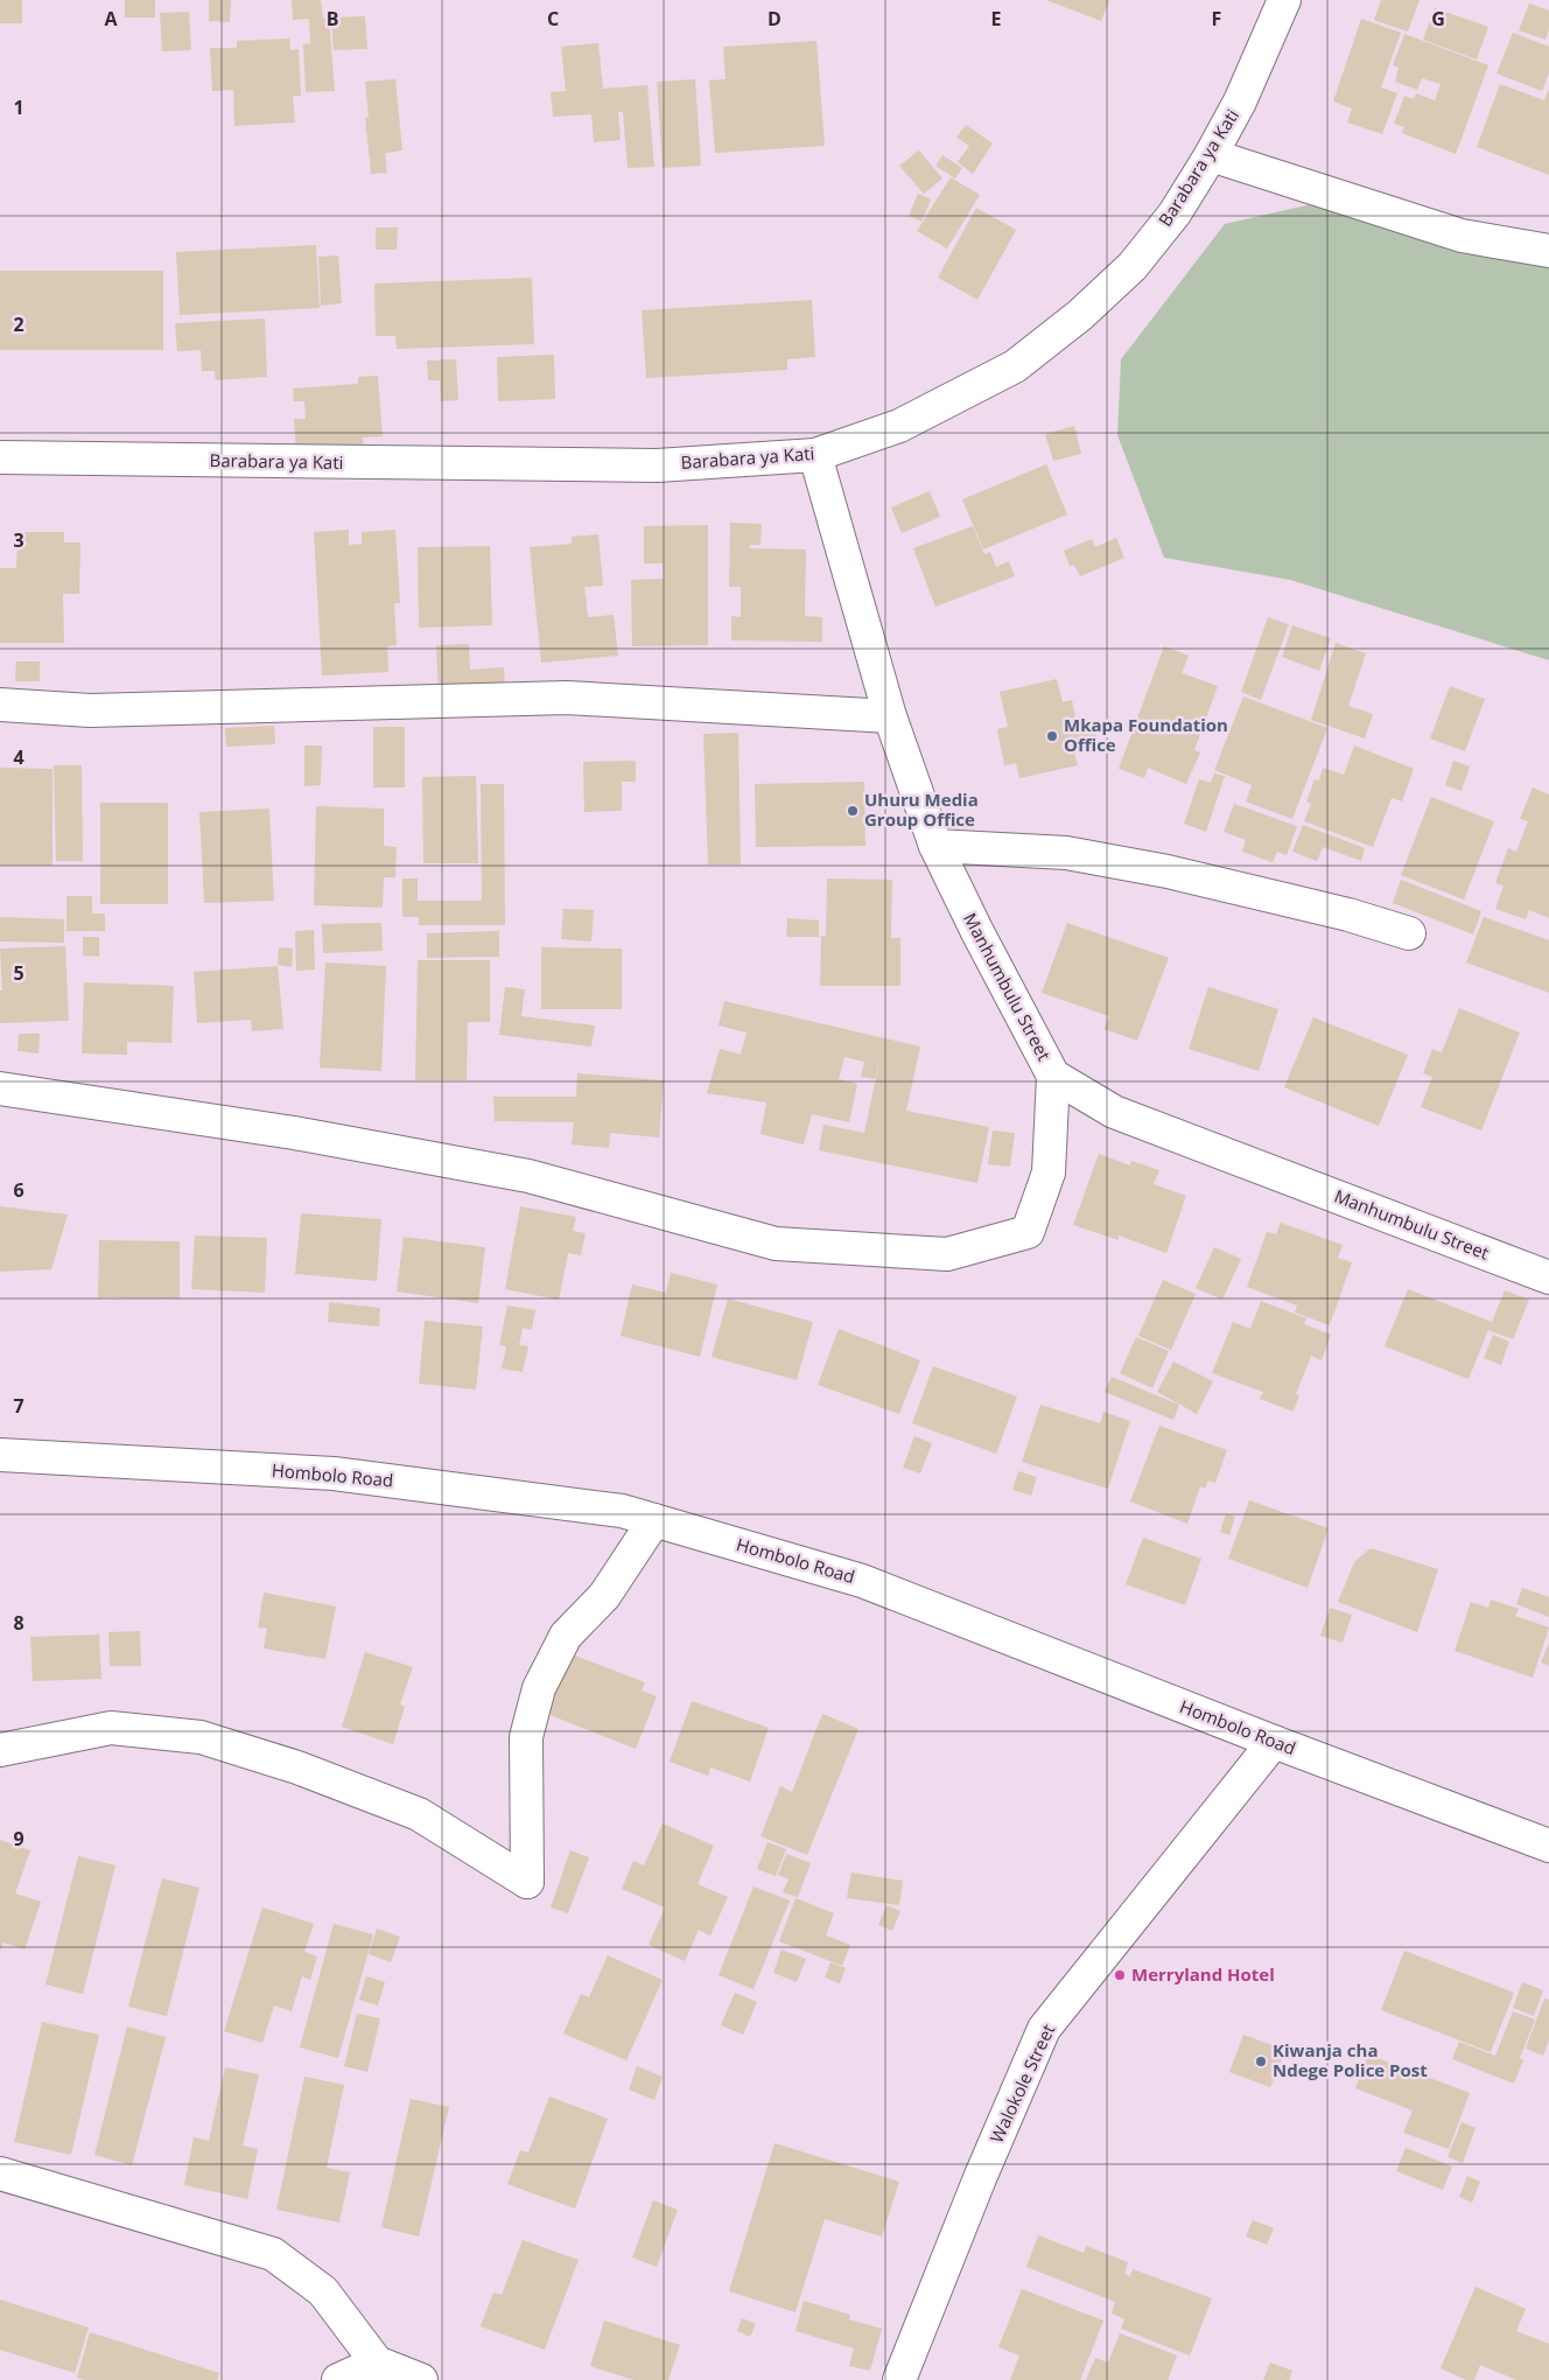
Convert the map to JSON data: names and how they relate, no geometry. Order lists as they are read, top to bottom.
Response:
{
  "streets": {
    "street": [
      "Barabara ya Kati",
      "Manhumbulu Street",
      "Hombolo Road",
      "Walokole Street"
    ]
  },
  "crossings": [
    ["Barabara ya Kati", "Manhumbulu Street"],
    ["Hombolo Road", "Walokole Street"]
  ],
  "places": [
    "Mkapa Foundation Office",
    "Uhuru Media Group Office",
    "Merryland Hotel",
    "Kiwanja cha Ndege Police Post"
  ],
  "grid": {
    "columns": [
      "A",
      "B",
      "C",
      "D",
      "E",
      "F",
      "G"
    ],
    "rows": [
      "1",
      "2",
      "3",
      "4",
      "5",
      "6",
      "7",
      "8",
      "9"
    ]
  }
}
